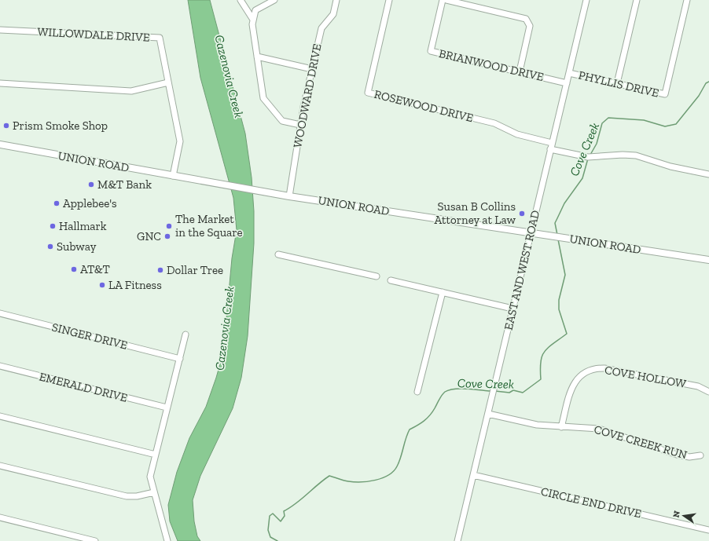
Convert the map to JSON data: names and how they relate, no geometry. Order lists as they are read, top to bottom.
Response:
{
  "streets": {
    "main road": ["UNION ROAD"],
    "street": [
      "WILLOWDALE DRIVE",
      "BRIANWOOD DRIVE",
      "PHYLLIS DRIVE",
      "WOODWARD DRIVE",
      "ROSEWOOD DRIVE",
      "EAST AND WEST ROAD",
      "SINGER DRIVE",
      "COVE HOLLOW",
      "EMERALD DRIVE",
      "COVE CREEK RUN",
      "CIRCLE END DRIVE"
    ]
  },
  "crossings": [
    ["WILLOWDALE DRIVE", "UNION ROAD"],
    ["BRIANWOOD DRIVE", "EAST AND WEST ROAD"],
    ["PHYLLIS DRIVE", "EAST AND WEST ROAD"],
    ["WOODWARD DRIVE", "UNION ROAD"],
    ["ROSEWOOD DRIVE", "EAST AND WEST ROAD"],
    ["UNION ROAD", "EAST AND WEST ROAD"],
    ["EAST AND WEST ROAD", "COVE CREEK RUN"],
    ["EAST AND WEST ROAD", "CIRCLE END DRIVE"],
    ["COVE HOLLOW", "COVE CREEK RUN"]
  ],
  "water": ["Cazenovia Creek", "Cove Creek"],
  "places": [
    "Prism Smoke Shop",
    "M&T Bank",
    "Applebee's",
    "Susan B Collins Attorney at Law",
    "Hallmark",
    "The Market in the Square",
    "GNC",
    "Subway",
    "AT&T",
    "Dollar Tree",
    "LA Fitness"
  ],
  "north": "left"
}
